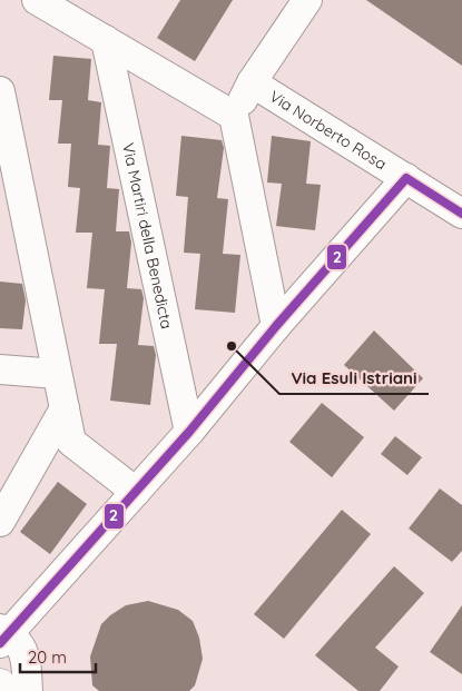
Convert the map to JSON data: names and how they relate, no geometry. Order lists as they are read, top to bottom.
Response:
{
  "streets": {
    "street": ["Via Norberto Rosa", "Via Martiri della Benedicta"]
  },
  "places": ["Via Esuli Istriani"],
  "lines": ["transit line 2"],
  "scale_bar": "20 m"
}
